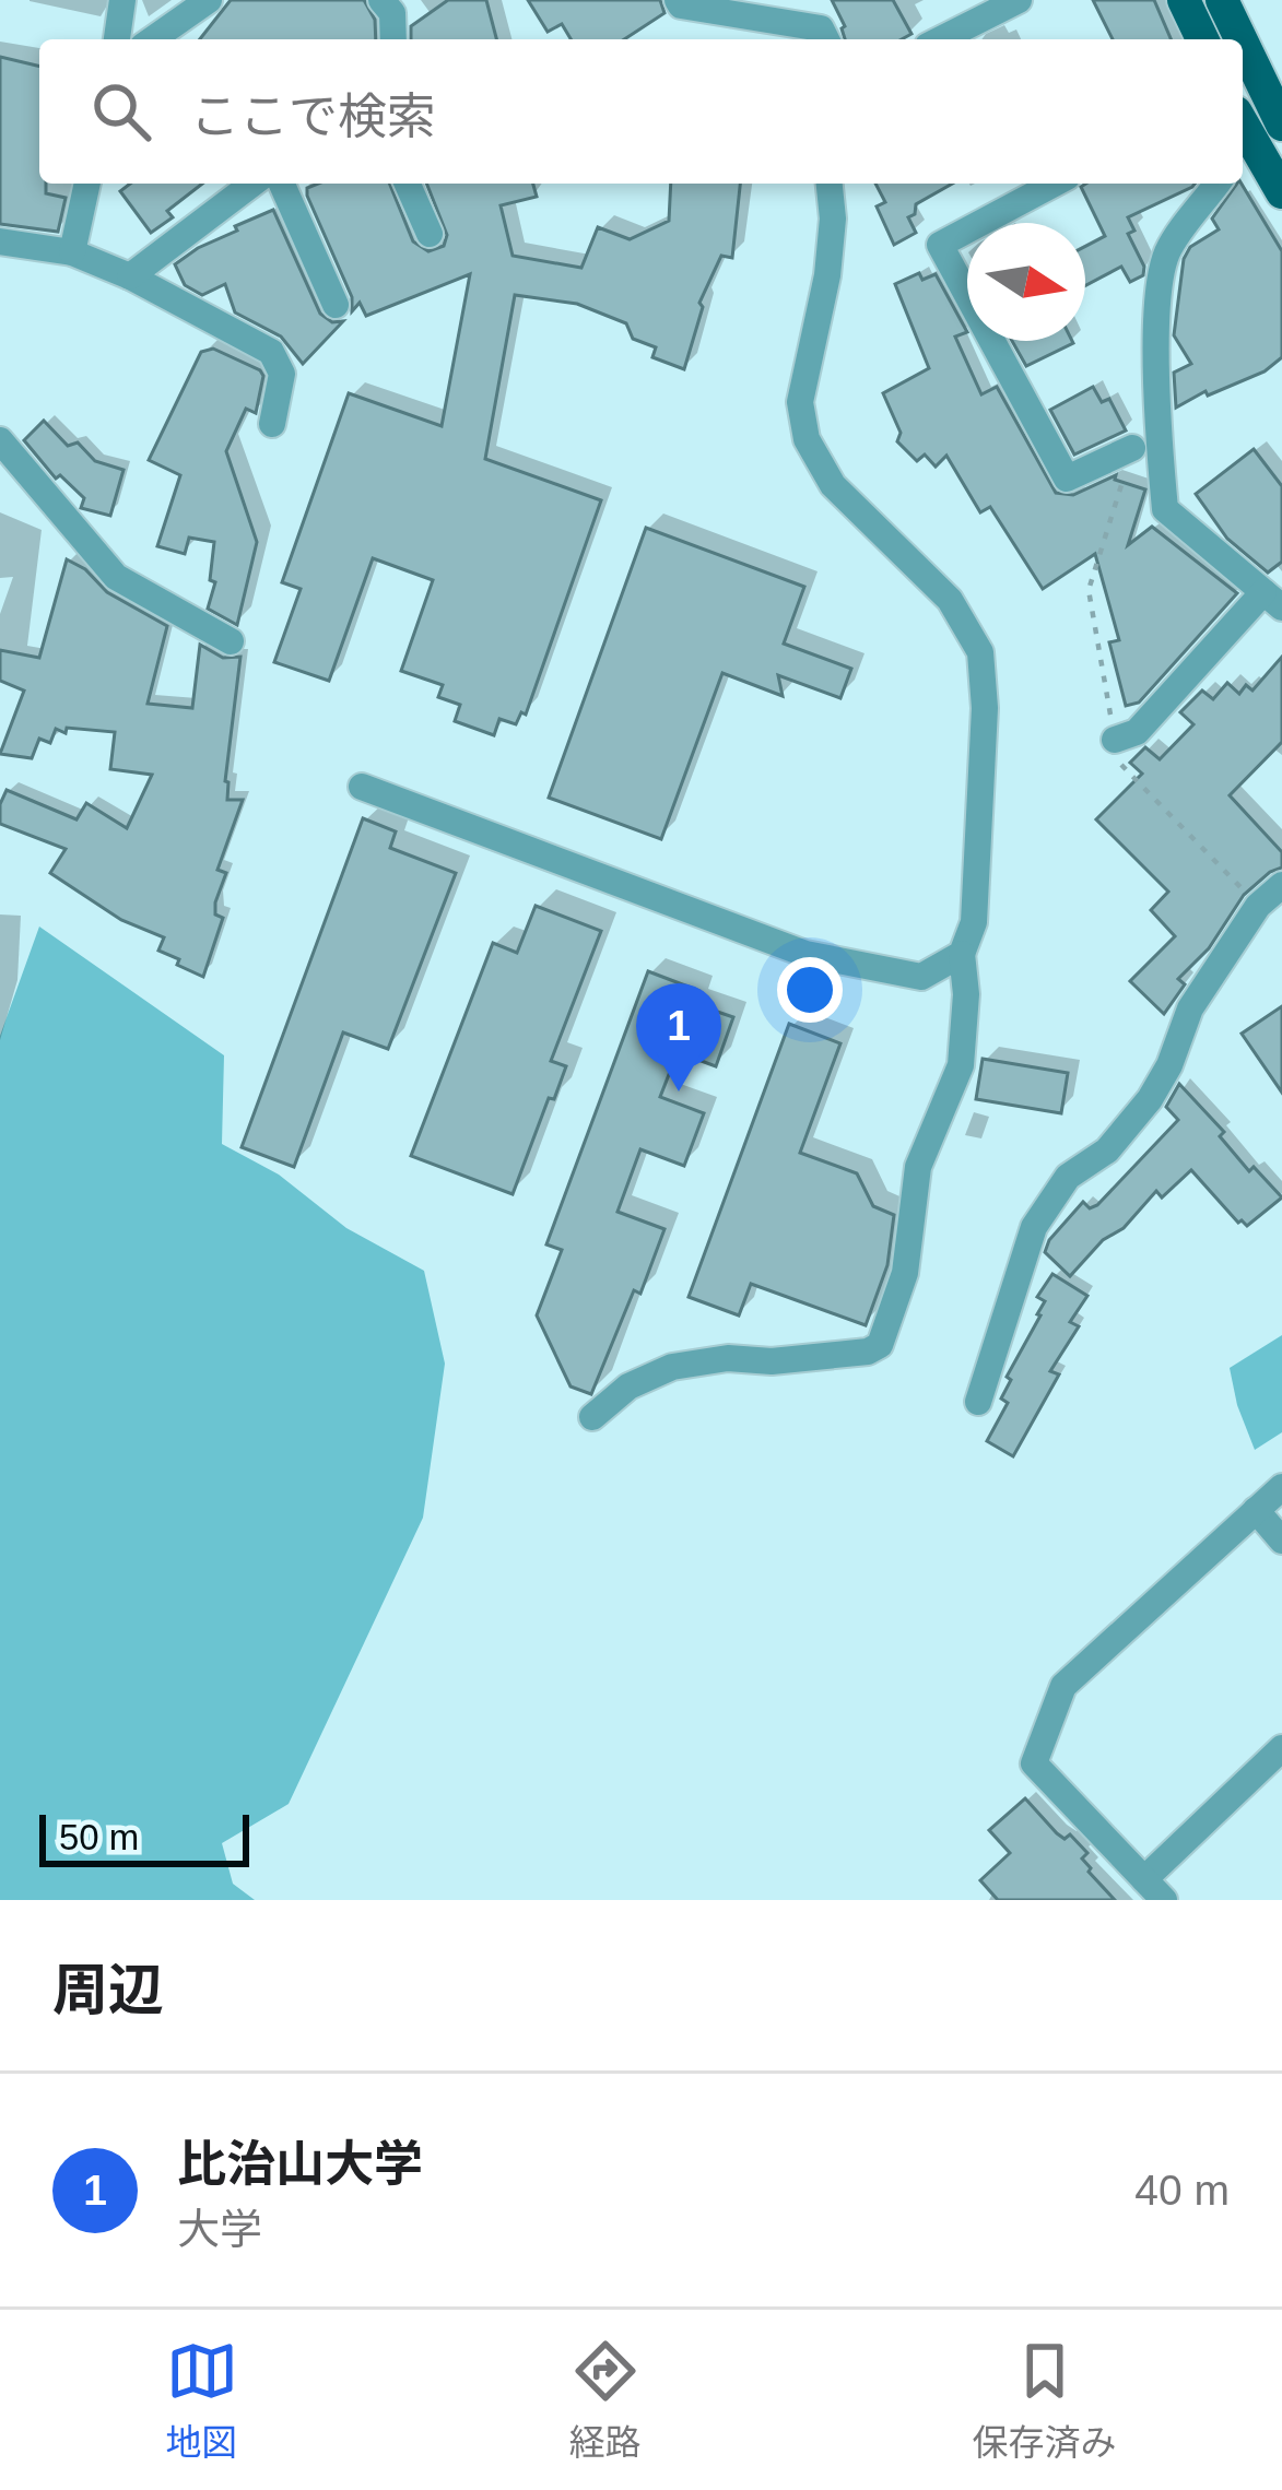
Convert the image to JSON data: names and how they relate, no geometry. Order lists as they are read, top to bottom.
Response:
{
  "scale_bar": "50 m",
  "north": "right",
  "page": {
    "search": "ここで検索",
    "pins": "1",
    "scale": "50 m",
    "heading": "周辺",
    "list": [
      {
        "mark": "1",
        "name": "比治山大学",
        "note": "大学",
        "value": "40 m"
      }
    ],
    "nav": ["地図", "経路", "保存済み"]
  }
}
